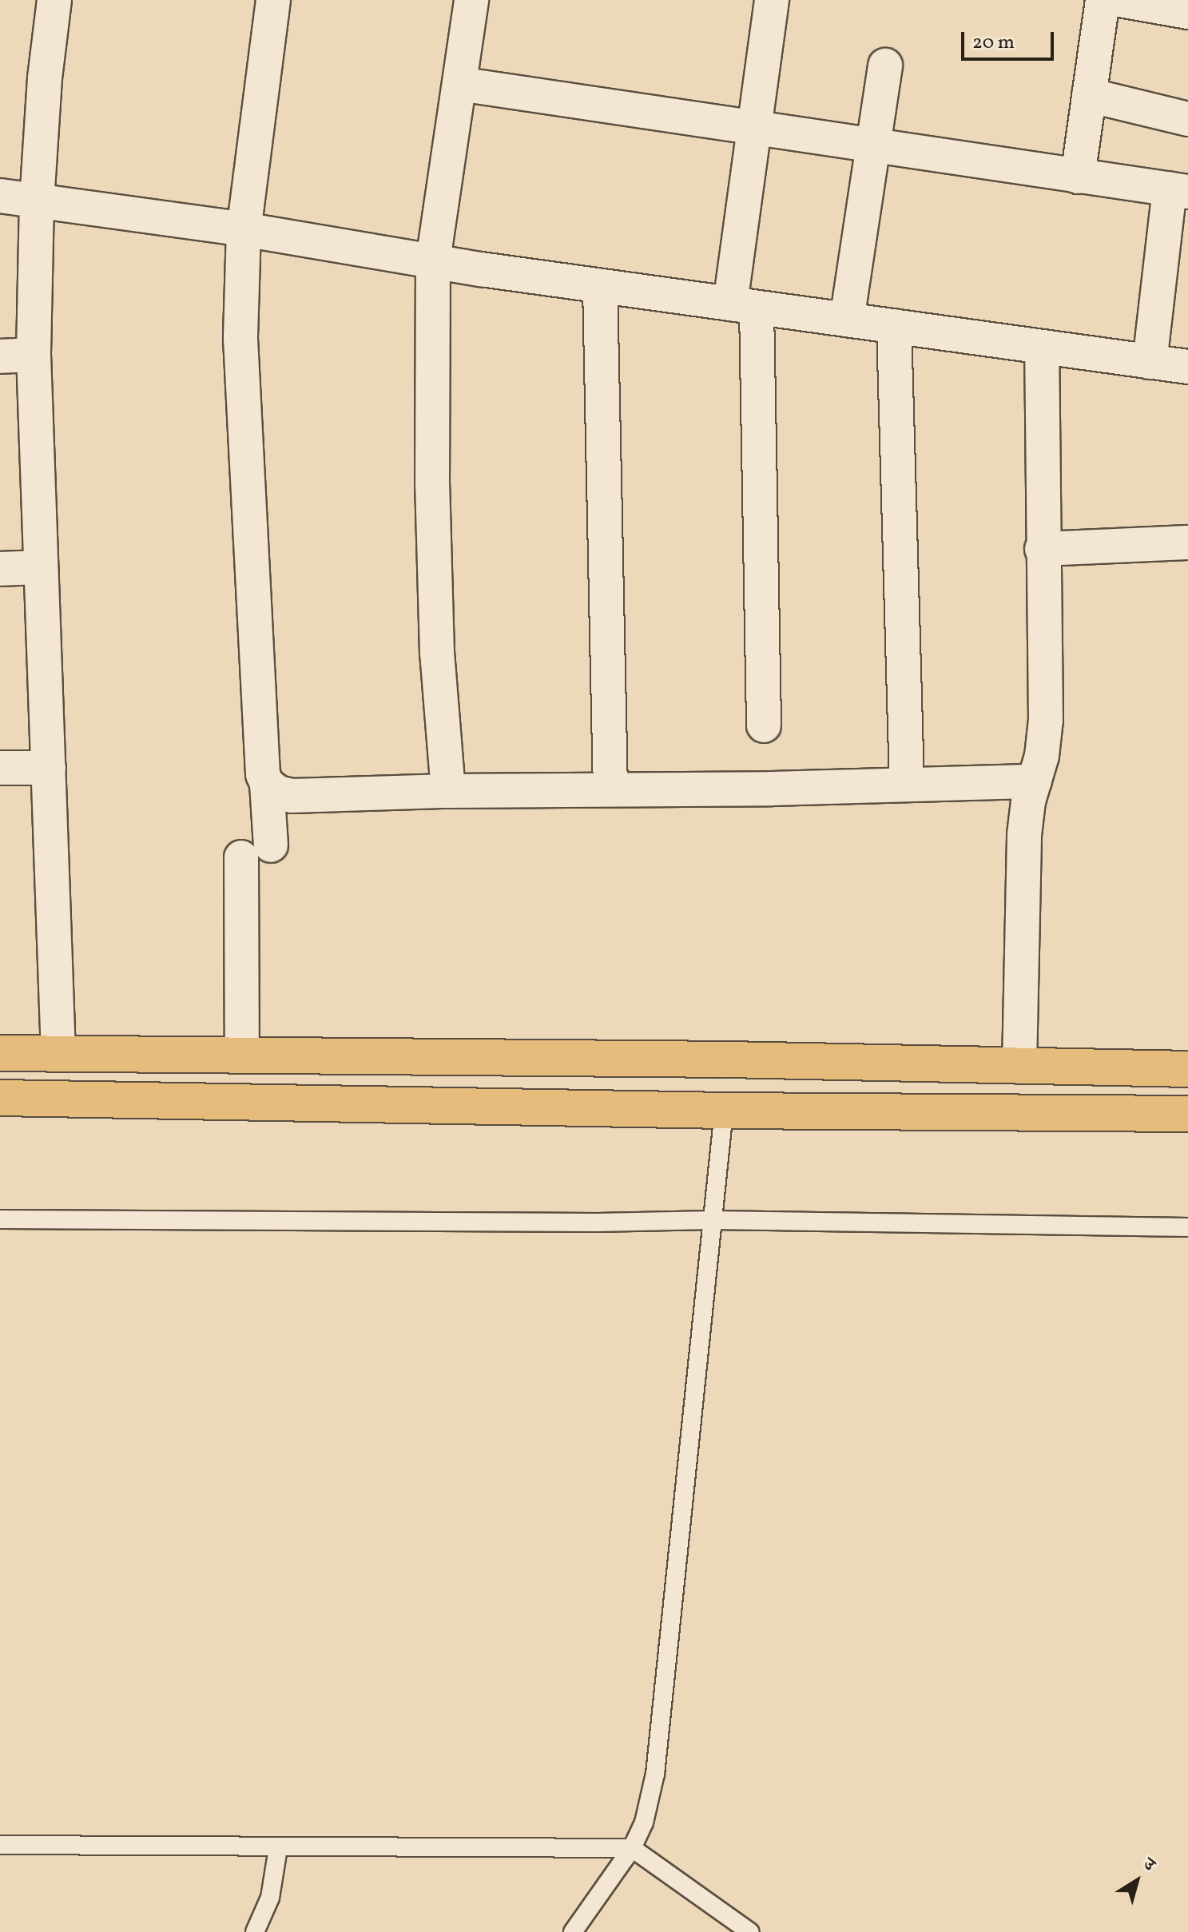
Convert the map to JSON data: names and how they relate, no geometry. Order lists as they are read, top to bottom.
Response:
{
  "scale_bar": "20 m",
  "north": "top right"
}
